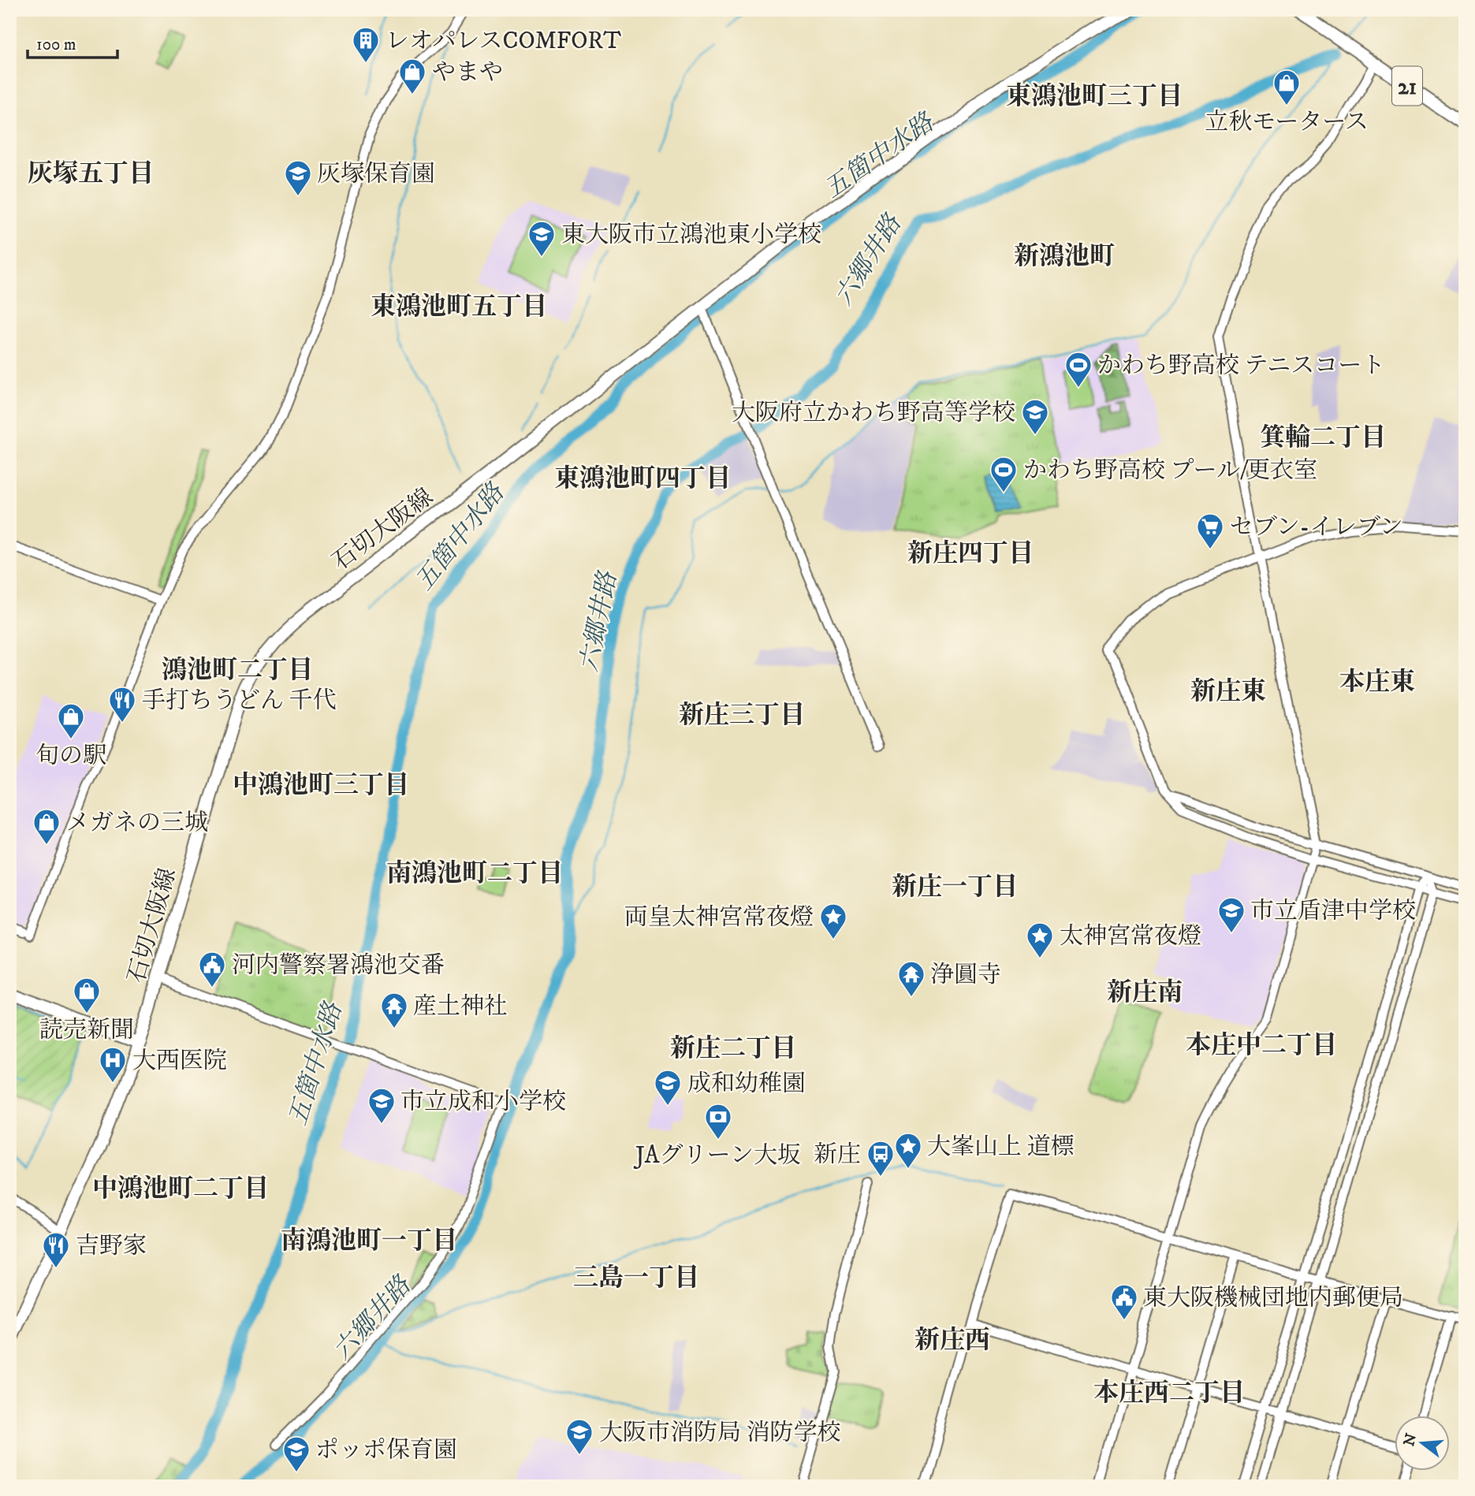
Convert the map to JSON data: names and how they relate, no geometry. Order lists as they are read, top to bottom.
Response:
{
  "streets": {
    "main road": ["21", "石切大阪線"]
  },
  "districts": [
    "東鴻池町三丁目",
    "灰塚五丁目",
    "新鴻池町",
    "東鴻池町五丁目",
    "箕輪二丁目",
    "東鴻池町四丁目",
    "新庄四丁目",
    "鴻池町二丁目",
    "本庄東",
    "新庄東",
    "新庄三丁目",
    "中鴻池町三丁目",
    "南鴻池町二丁目",
    "新庄一丁目",
    "新庄南",
    "本庄中二丁目",
    "新庄二丁目",
    "中鴻池町二丁目",
    "南鴻池町一丁目",
    "三島一丁目",
    "新庄西",
    "本庄西二丁目"
  ],
  "water": ["五箇中水路", "六郷井路"],
  "places": {
    "building": ["レオパレスCOMFORT"],
    "shop": [
      "やまや",
      "立秋モータース",
      "旬の駅",
      "メガネの三城",
      "読売新聞"
    ],
    "school or university": [
      "灰塚保育園",
      "東大阪市立鴻池東小学校",
      "大阪府立かわち野高等学校",
      "市立盾津中学校",
      "成和幼稚園",
      "市立成和小学校",
      "大阪市消防局 消防学校",
      "ポッポ保育園"
    ],
    "sports": ["かわち野高校 テニスコート", "かわち野高校 プール/更衣室"],
    "supermarket": ["セブン-イレブン"],
    "restaurant": ["手打ちうどん 千代", "吉野家"],
    "place": ["両皇太神宮常夜燈", "太神宮常夜燈", "大峯山上 道標"],
    "public building": ["河内警察署鴻池交番", "東大阪機械団地内郵便局"],
    "temple": ["浄圓寺", "産土神社"],
    "hospital": ["大西医院"],
    "bank": ["JAグリーン大坂"],
    "bus stop": ["新庄"]
  },
  "scale_bar": "100 m",
  "north": "left"
}
